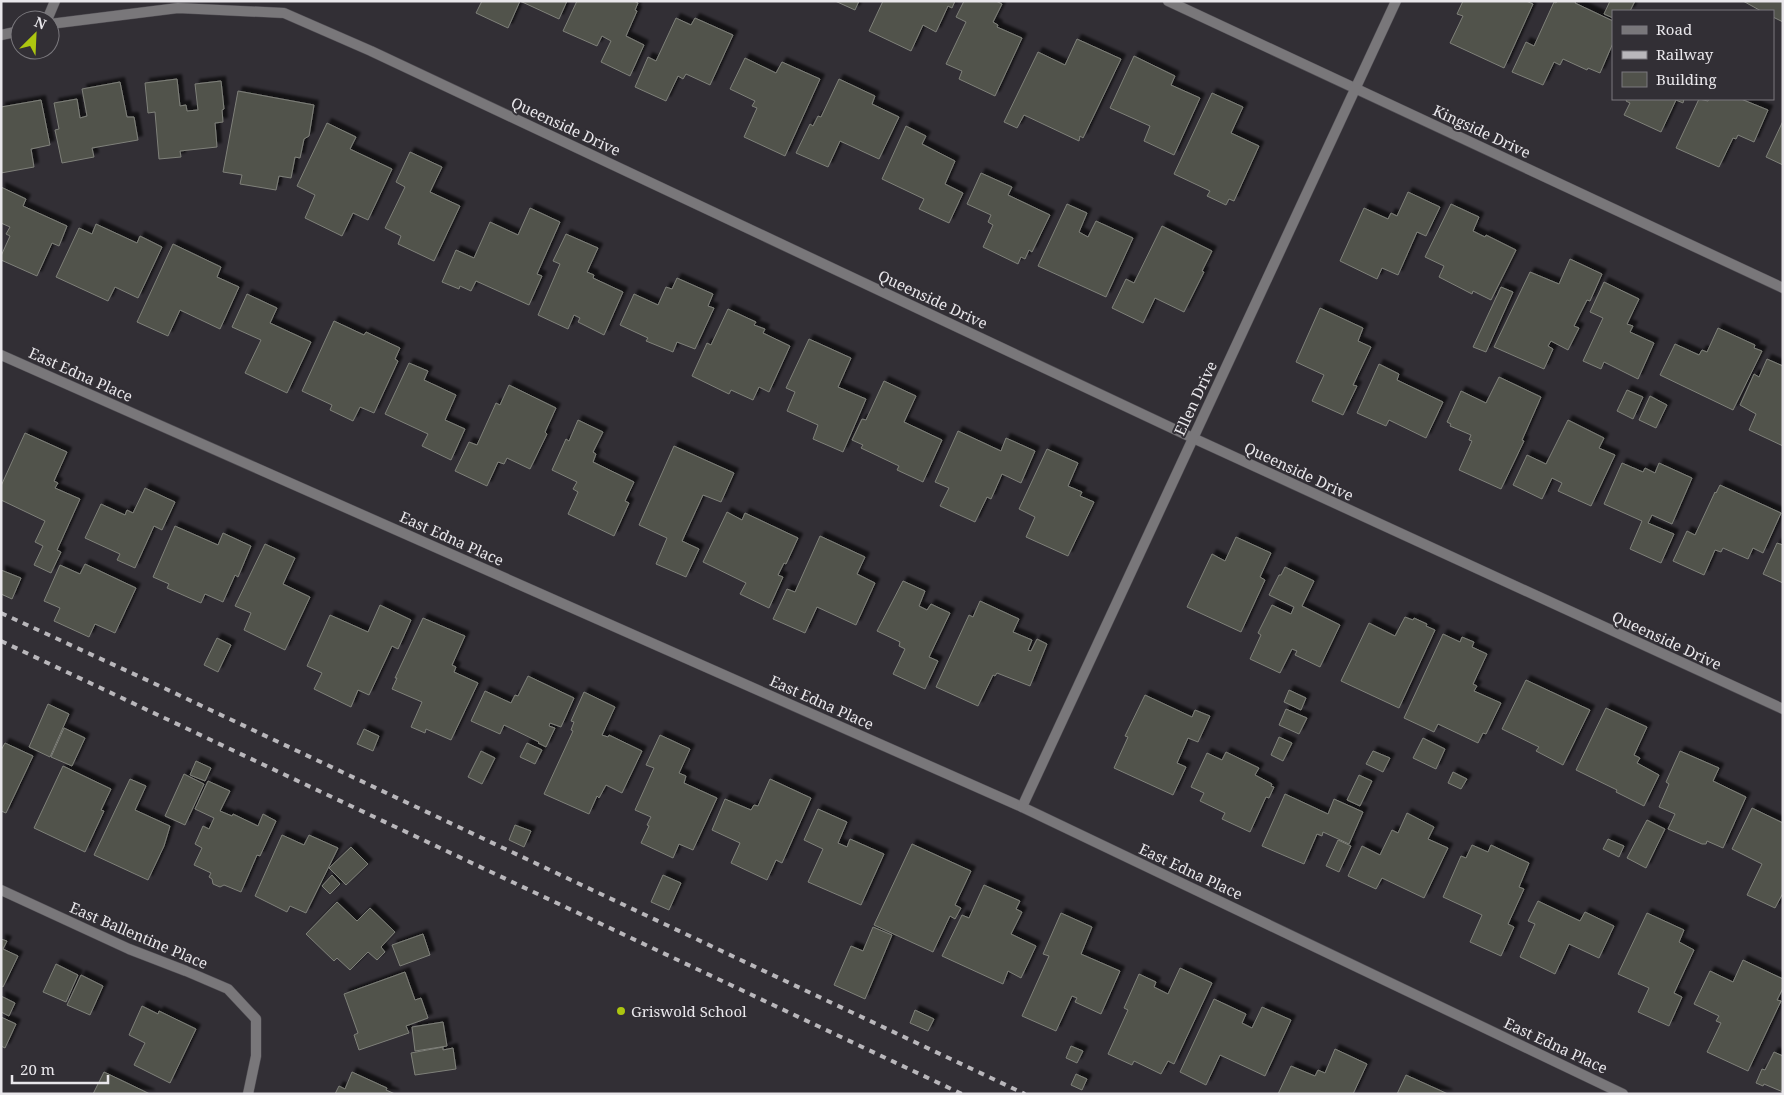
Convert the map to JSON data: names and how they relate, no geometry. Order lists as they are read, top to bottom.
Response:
{
  "streets": {
    "street": [
      "Queenside Drive",
      "Kingside Drive",
      "East Edna Place",
      "Ellen Drive",
      "East Ballentine Place"
    ]
  },
  "crossings": [
    ["Queenside Drive", "Ellen Drive"],
    ["Kingside Drive", "Ellen Drive"],
    ["East Edna Place", "Ellen Drive"]
  ],
  "places": ["Griswold School"],
  "legend": ["Road", "Railway", "Building"],
  "scale_bar": "20 m",
  "north": "top right"
}
